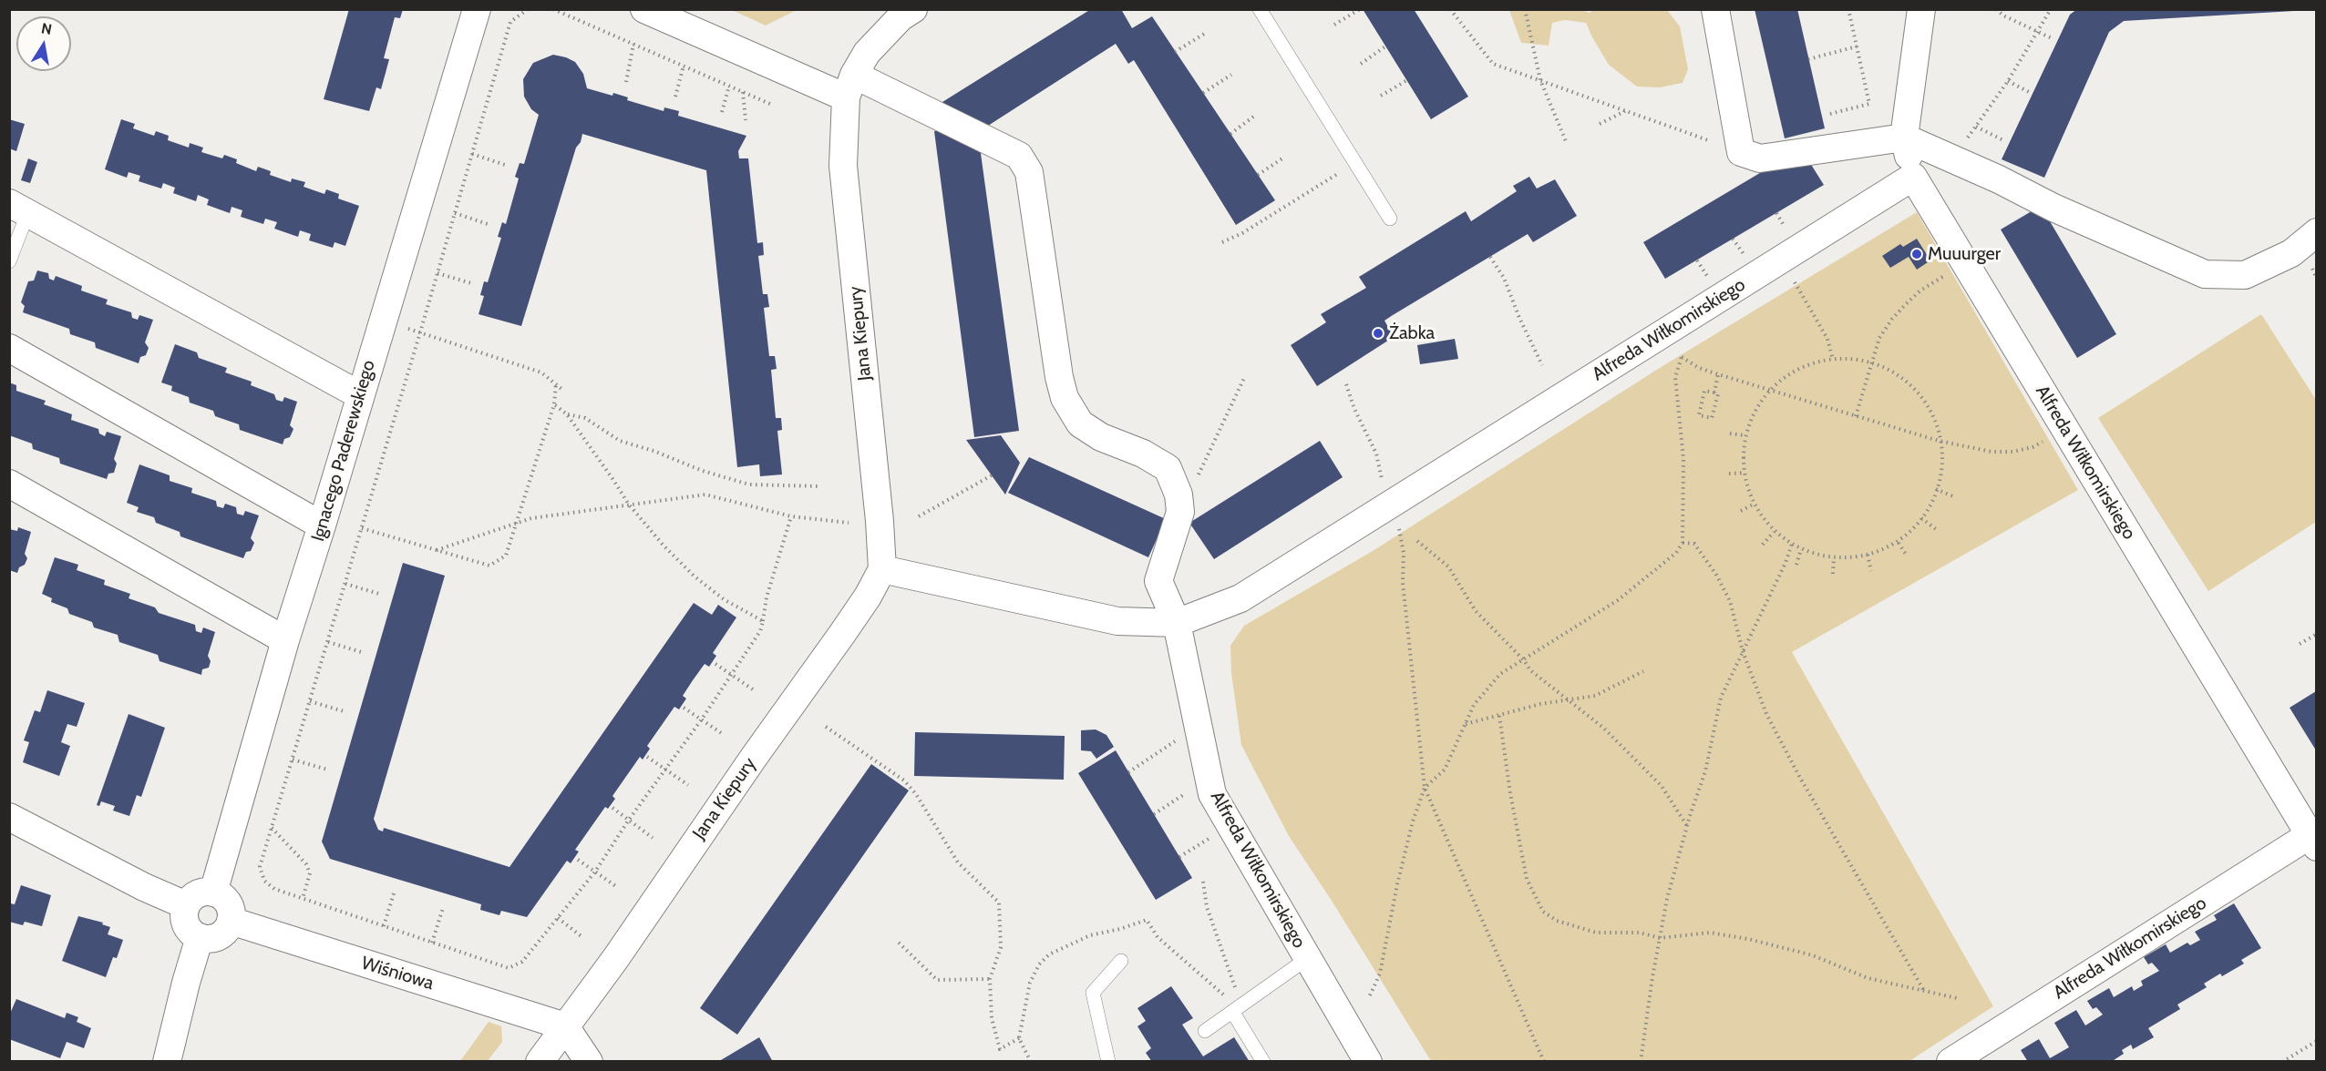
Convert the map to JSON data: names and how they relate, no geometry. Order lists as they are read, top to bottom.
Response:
{
  "streets": {
    "street": [
      "Alfreda Wiłkomirskiego",
      "Jana Kiepury",
      "Ignacego Paderewskiego",
      "Wiśniowa"
    ]
  },
  "crossings": [
    ["Jana Kiepury", "Wiśniowa"],
    ["Ignacego Paderewskiego", "Wiśniowa"]
  ],
  "places": ["Muuurger", "Żabka"],
  "north": "top"
}
